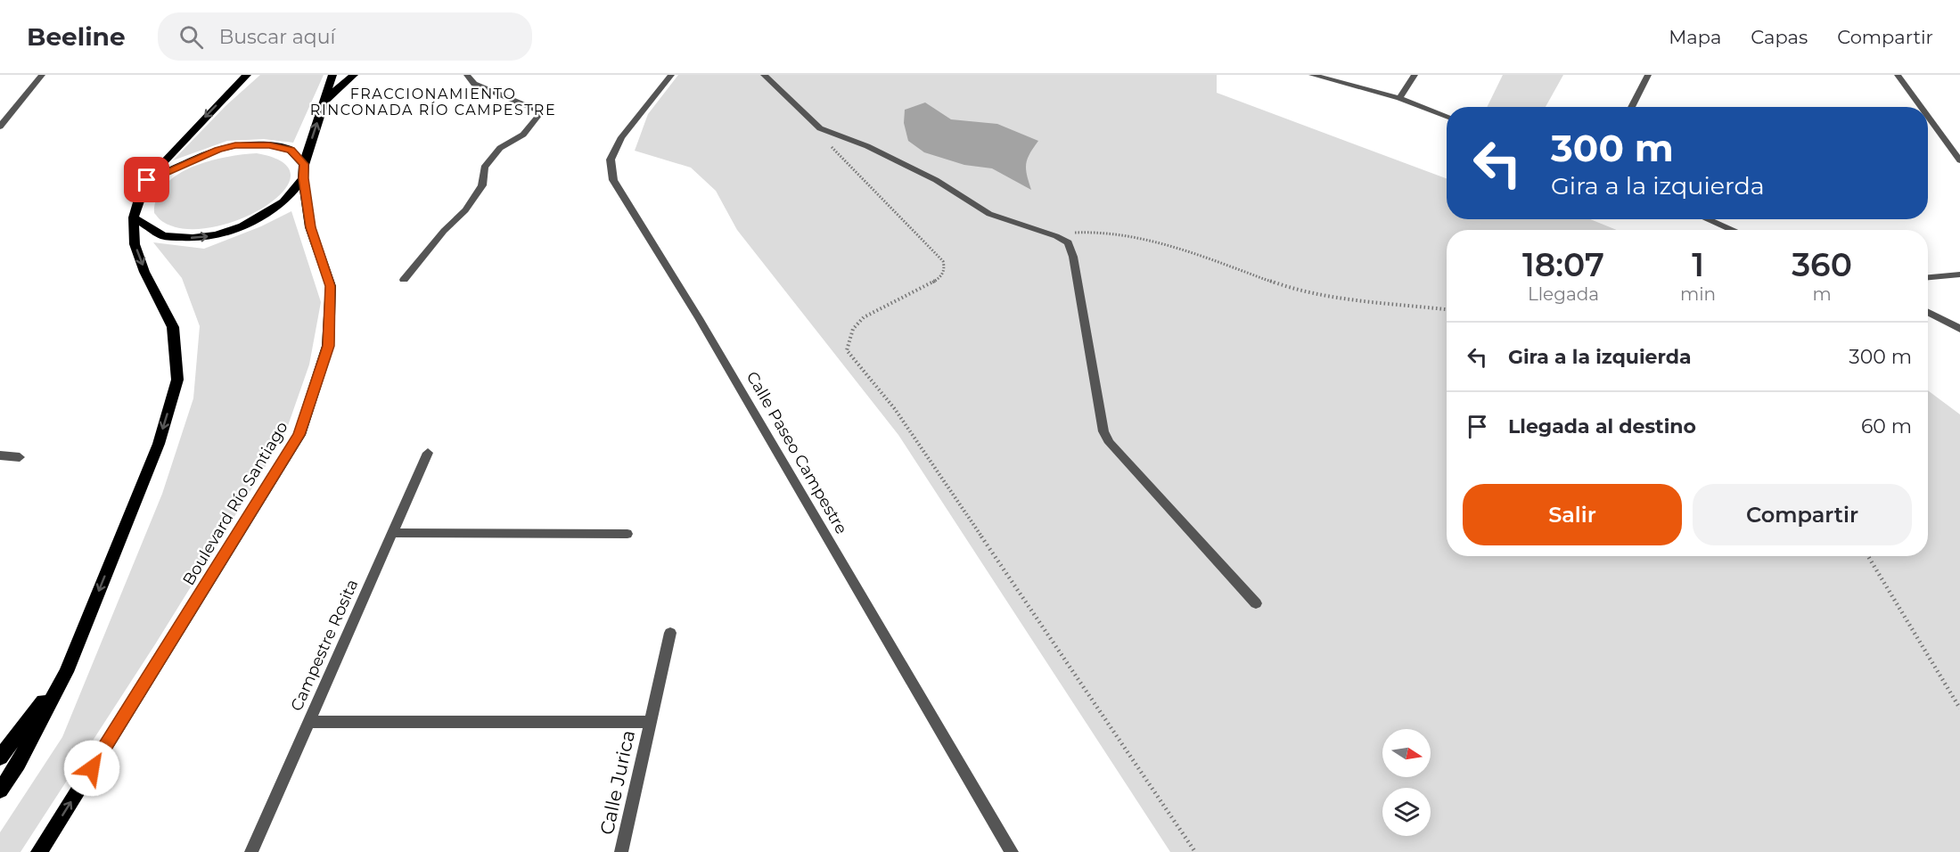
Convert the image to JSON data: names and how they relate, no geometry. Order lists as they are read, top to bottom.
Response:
{
  "streets": {
    "main road": ["Boulevard Río Santiago"],
    "street": ["Calle Paseo Campestre", "Campestre Rosita", "Calle Jurica"]
  },
  "districts": ["FRACCIONAMIENTO RINCONADA RÍO CAMPESTRE"],
  "north": "right",
  "page": {
    "header": "Beeline",
    "search": "Buscar aquí",
    "nav": ["Mapa", "Capas", "Compartir"],
    "turn": ["300 m", "Gira a la izquierda"],
    "eta": [
      "18:07",
      "Llegada",
      "1",
      "min",
      "360",
      "m"
    ],
    "list": [
      {
        "name": "Gira a la izquierda",
        "value": "300 m"
      },
      {
        "name": "Llegada al destino",
        "value": "60 m"
      }
    ],
    "buttons": ["Salir", "Compartir"]
  }
}
